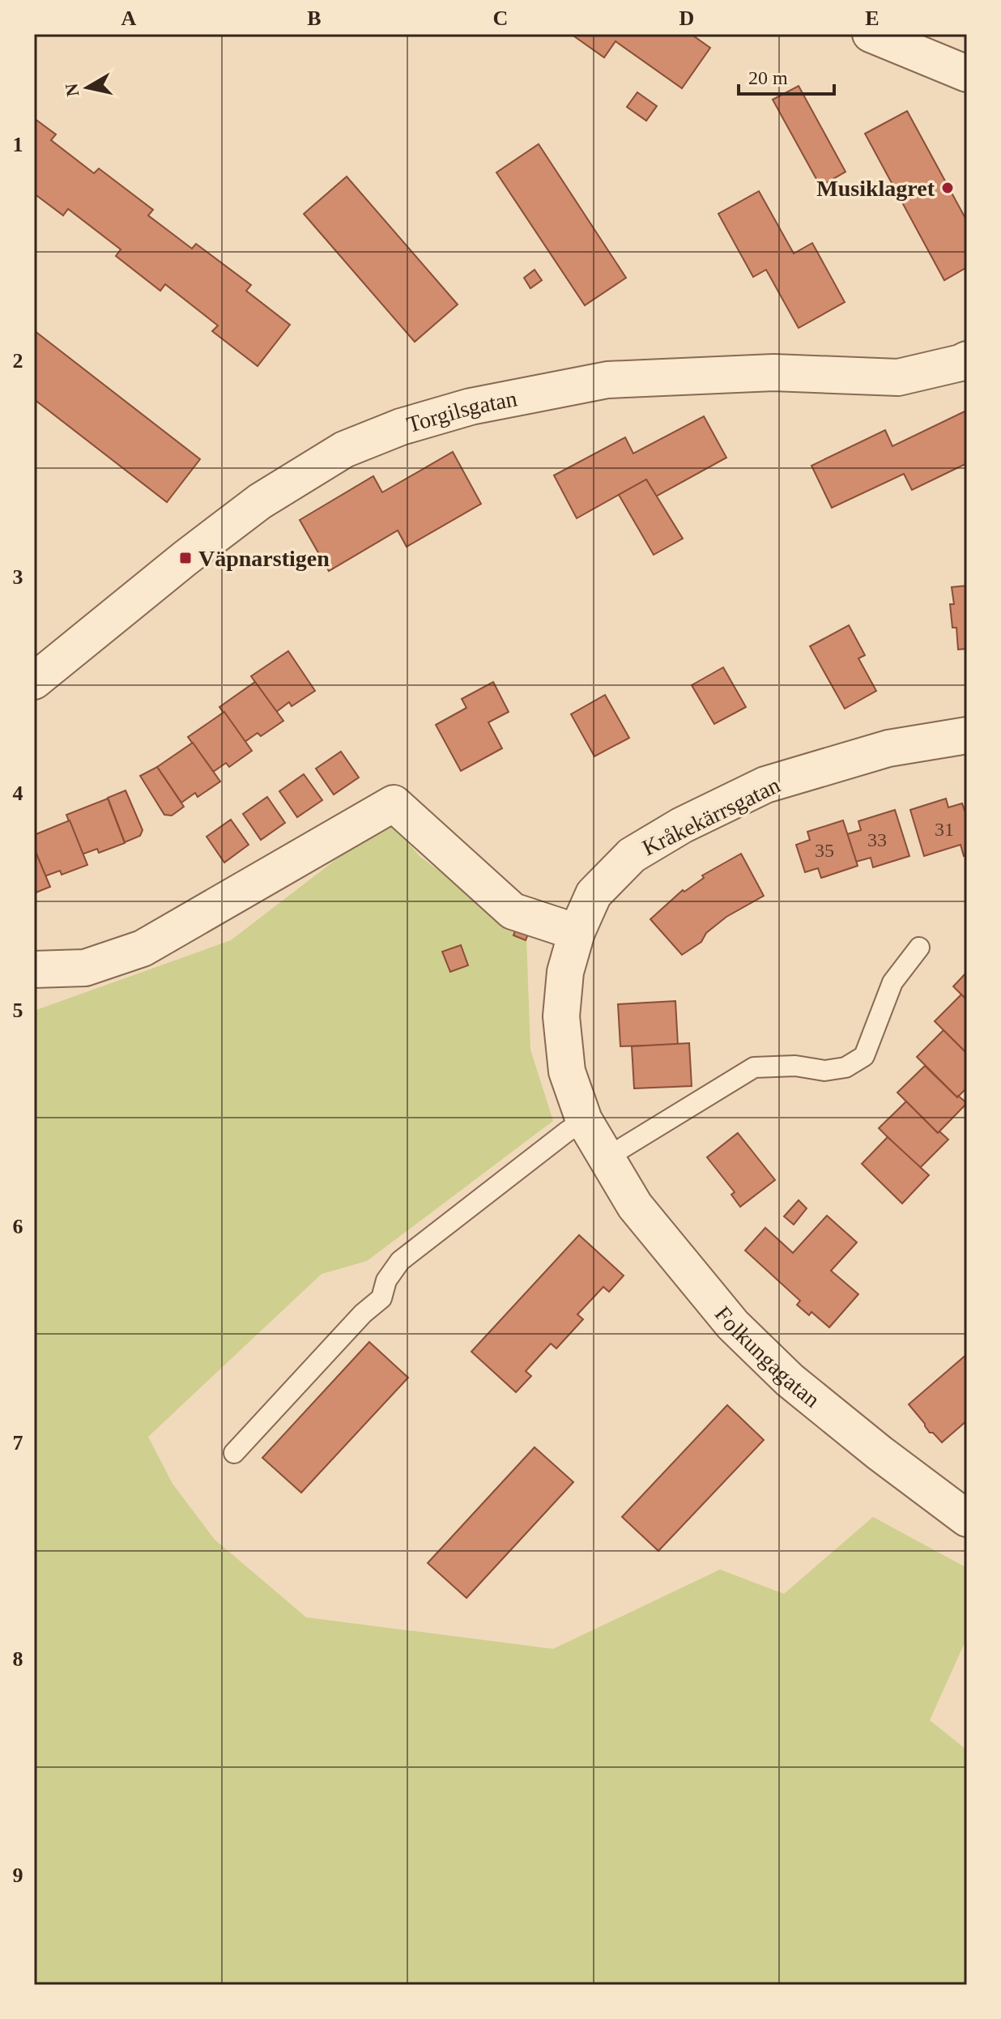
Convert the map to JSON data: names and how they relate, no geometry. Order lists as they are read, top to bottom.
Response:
{
  "streets": {
    "street": ["Torgilsgatan", "Kråkekärrsgatan", "Folkungagatan"]
  },
  "crossings": [
    ["Kråkekärrsgatan", "Folkungagatan"]
  ],
  "places": {
    "other": ["Musiklagret"],
    "transit": ["Väpnarstigen"]
  },
  "house_numbers": ["31", "33", "35"],
  "scale_bar": "20 m",
  "north": "left",
  "grid": {
    "columns": [
      "A",
      "B",
      "C",
      "D",
      "E"
    ],
    "rows": [
      "1",
      "2",
      "3",
      "4",
      "5",
      "6",
      "7",
      "8",
      "9"
    ]
  }
}
